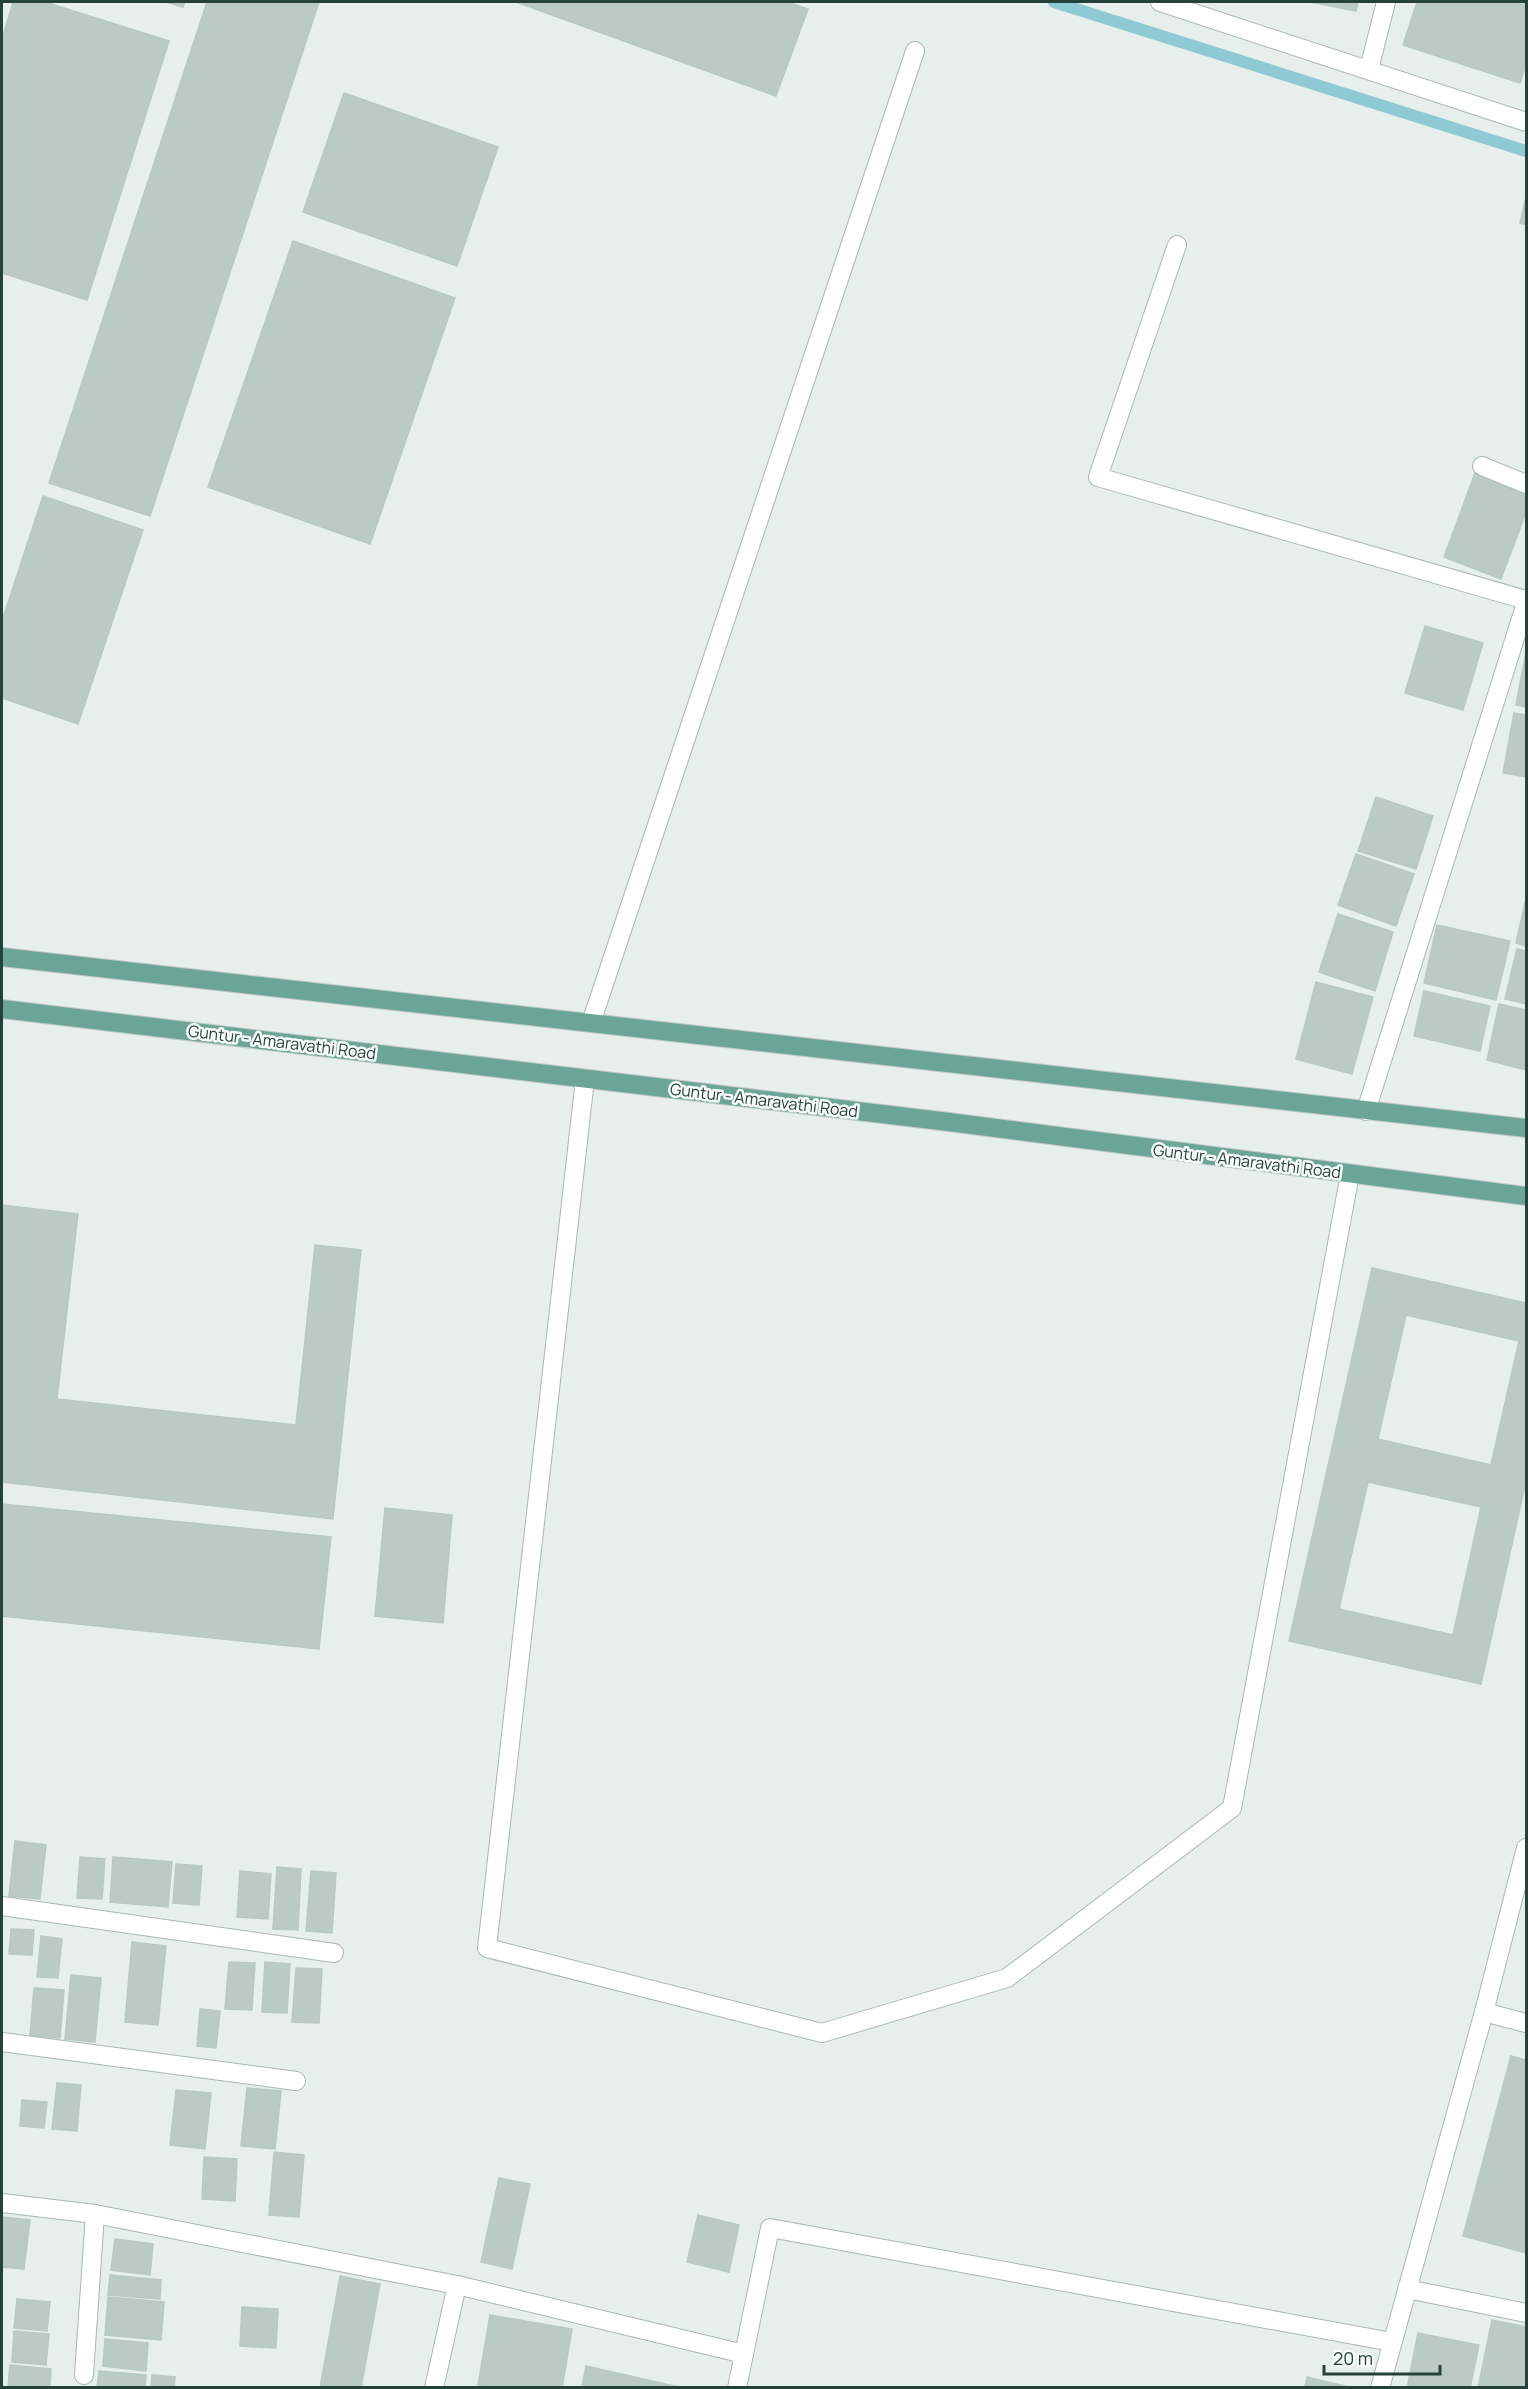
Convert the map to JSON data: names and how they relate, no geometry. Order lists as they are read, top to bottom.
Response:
{
  "streets": {
    "main road": ["Guntur - Amaravathi Road"]
  },
  "scale_bar": "20 m"
}
